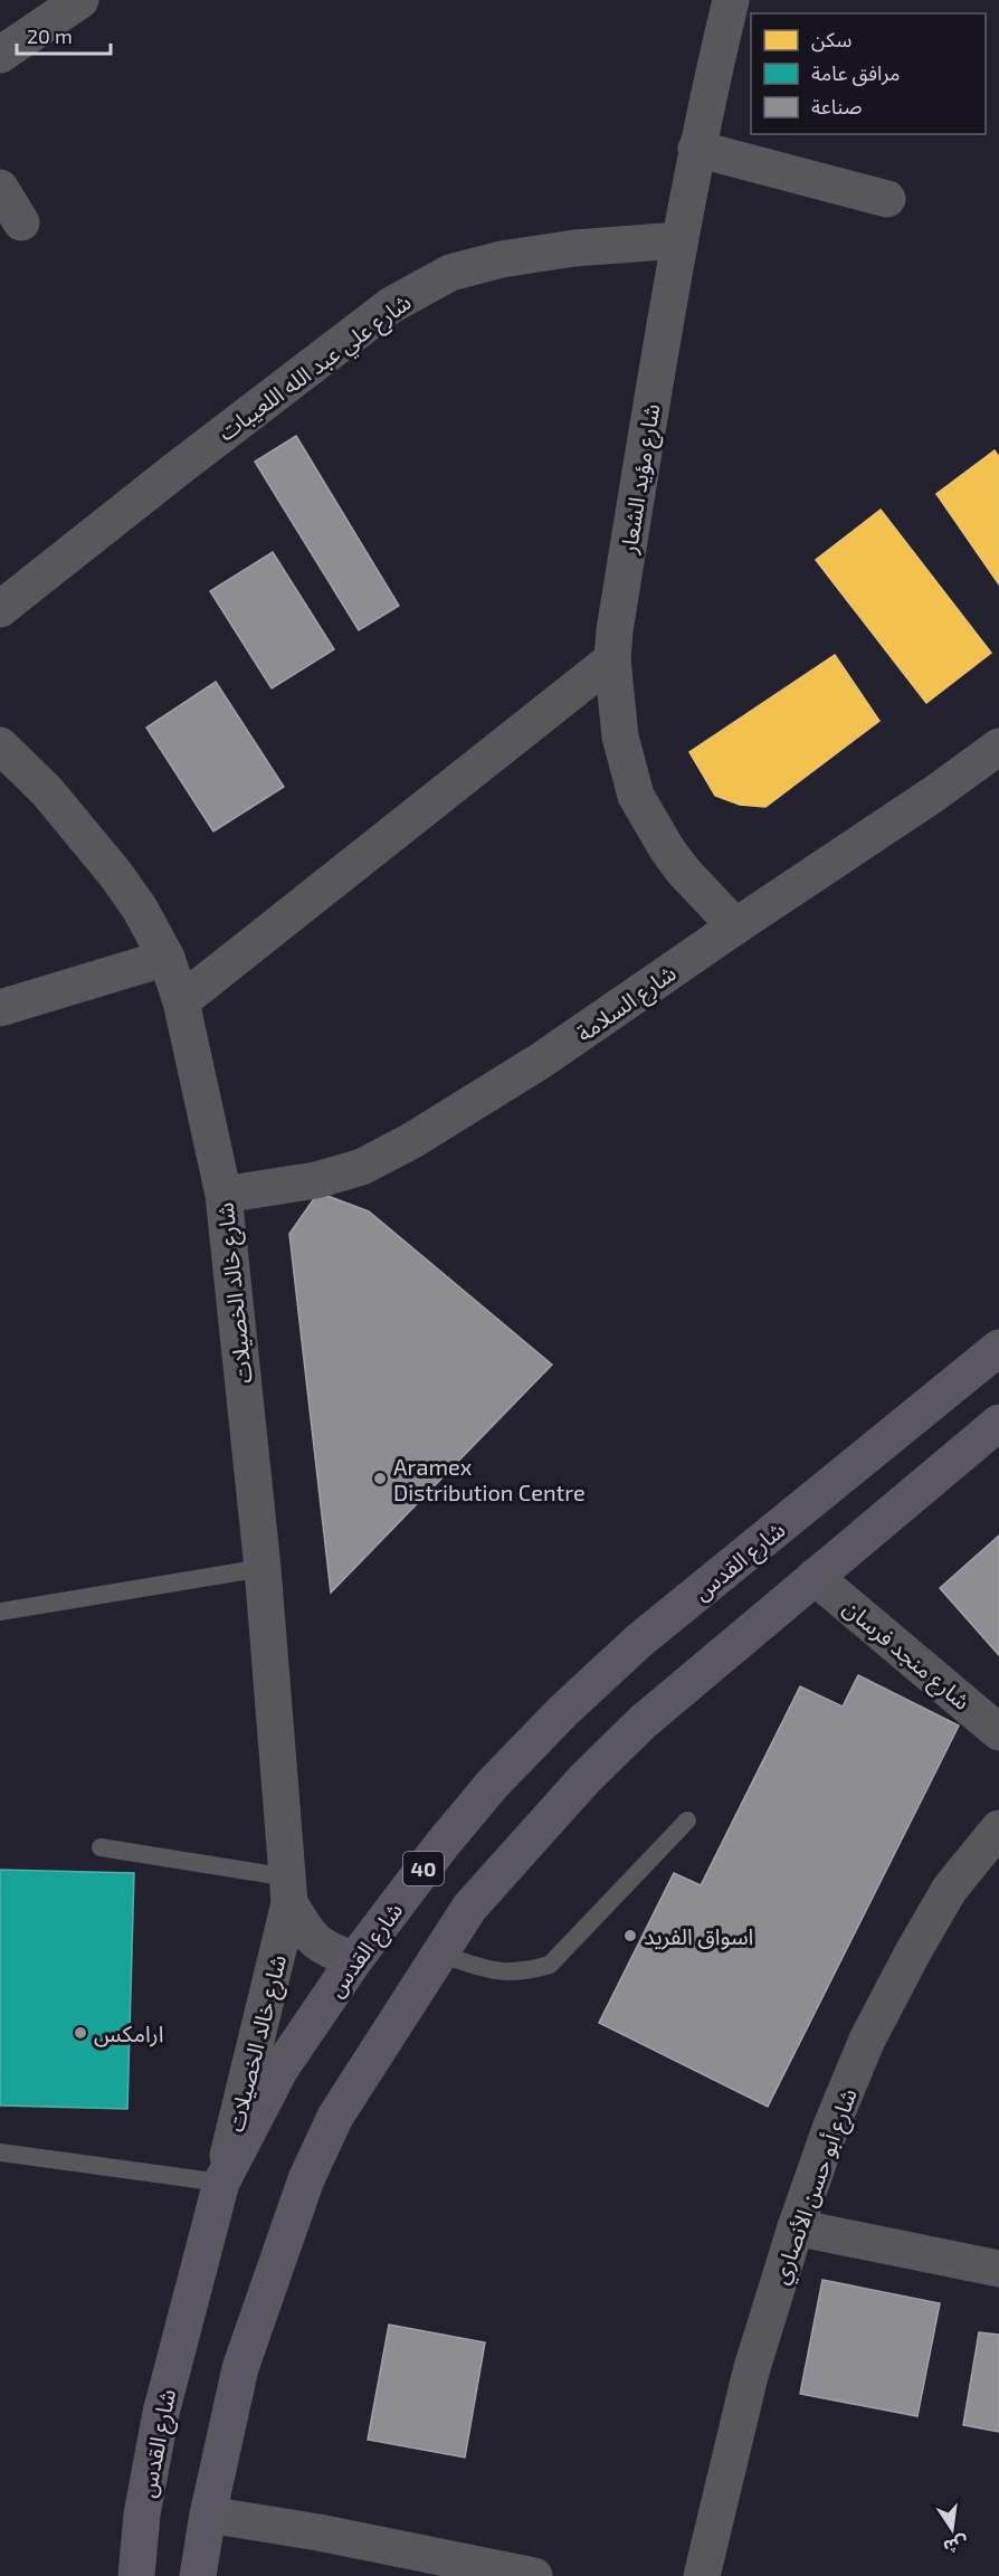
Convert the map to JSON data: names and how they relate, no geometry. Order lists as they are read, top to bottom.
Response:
{
  "streets": {
    "highway": ["شارع القدس", "40"],
    "street": [
      "شارع علي عبد الله اللعيبات",
      "شارع مؤيد الشعار",
      "شارع السلامة",
      "شارع خالد الخصيلات",
      "شارع منجد فرسان",
      "شارع أبو حسن الأنصاري"
    ]
  },
  "crossings": [
    ["شارع علي عبد الله اللعيبات", "شارع مؤيد الشعار"],
    ["شارع مؤيد الشعار", "شارع السلامة"],
    ["شارع السلامة", "شارع خالد الخصيلات"],
    ["شارع خالد الخصيلات", "شارع القدس"]
  ],
  "places": ["Aramex Distribution Centre", "اسواق الفريد", "ارامكس"],
  "legend": ["سكن", "مرافق عامة", "صناعة"],
  "scale_bar": "20 m",
  "north": "bottom"
}
